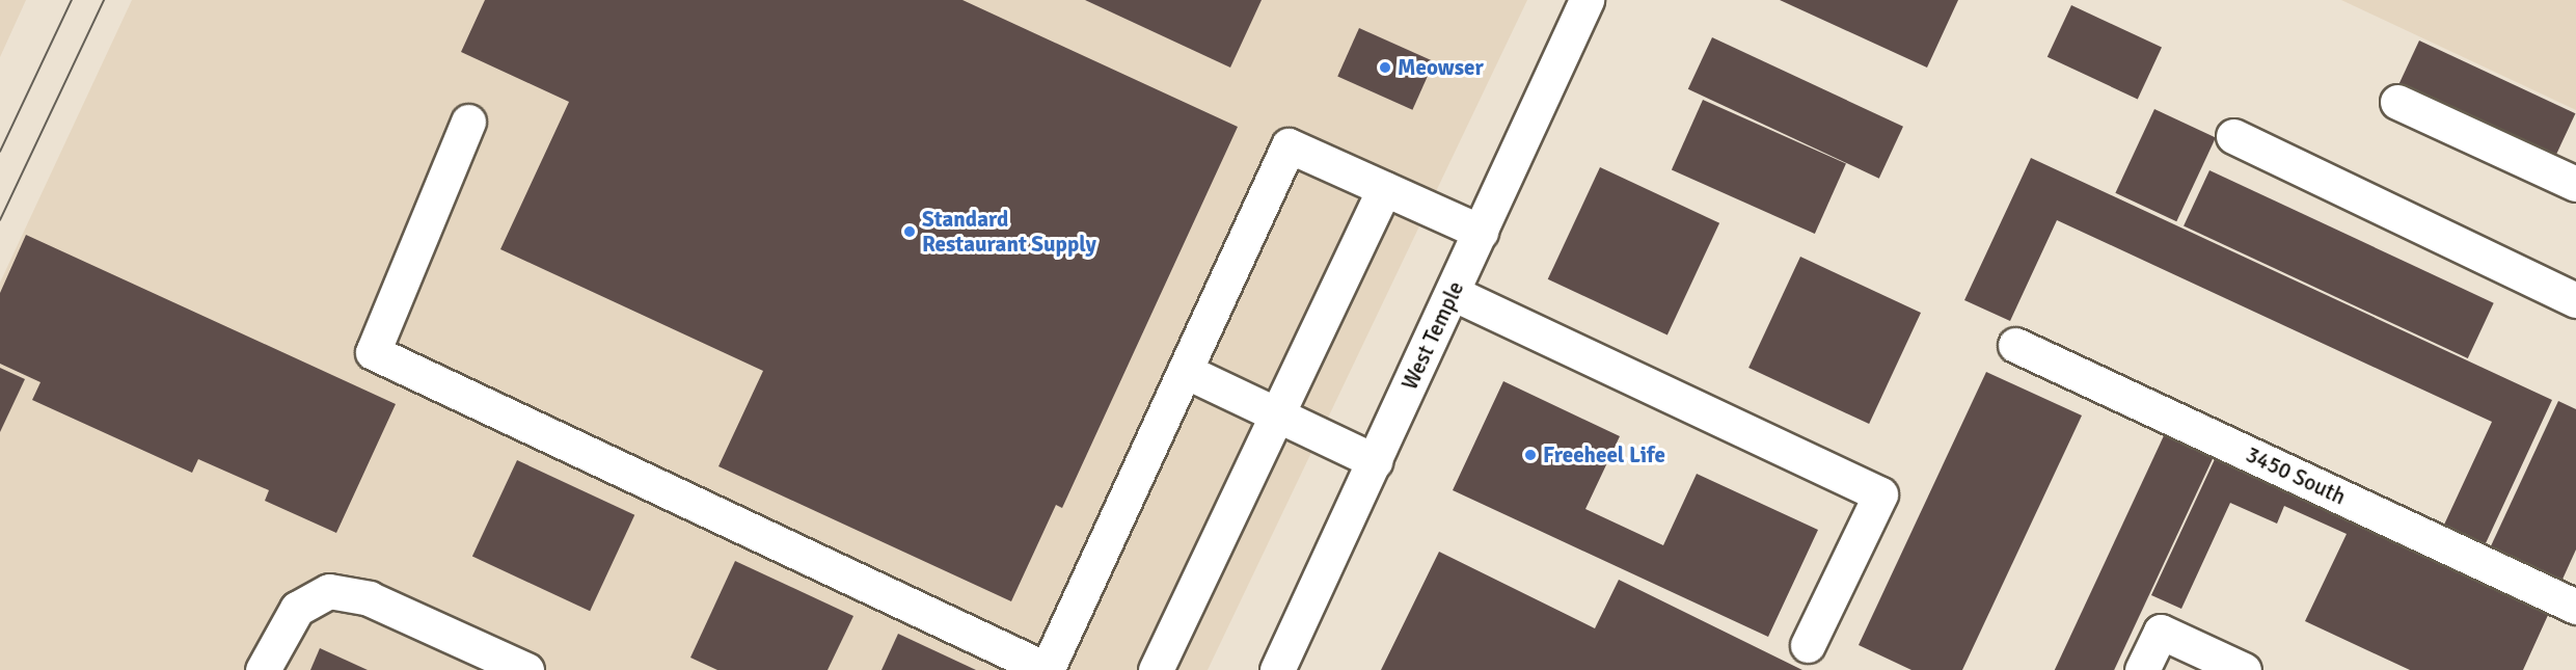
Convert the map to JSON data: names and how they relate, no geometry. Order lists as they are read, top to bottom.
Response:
{
  "streets": {
    "street": ["West Temple", "3450 South"]
  },
  "places": ["Meowser", "Standard Restaurant Supply", "Freeheel Life"]
}
